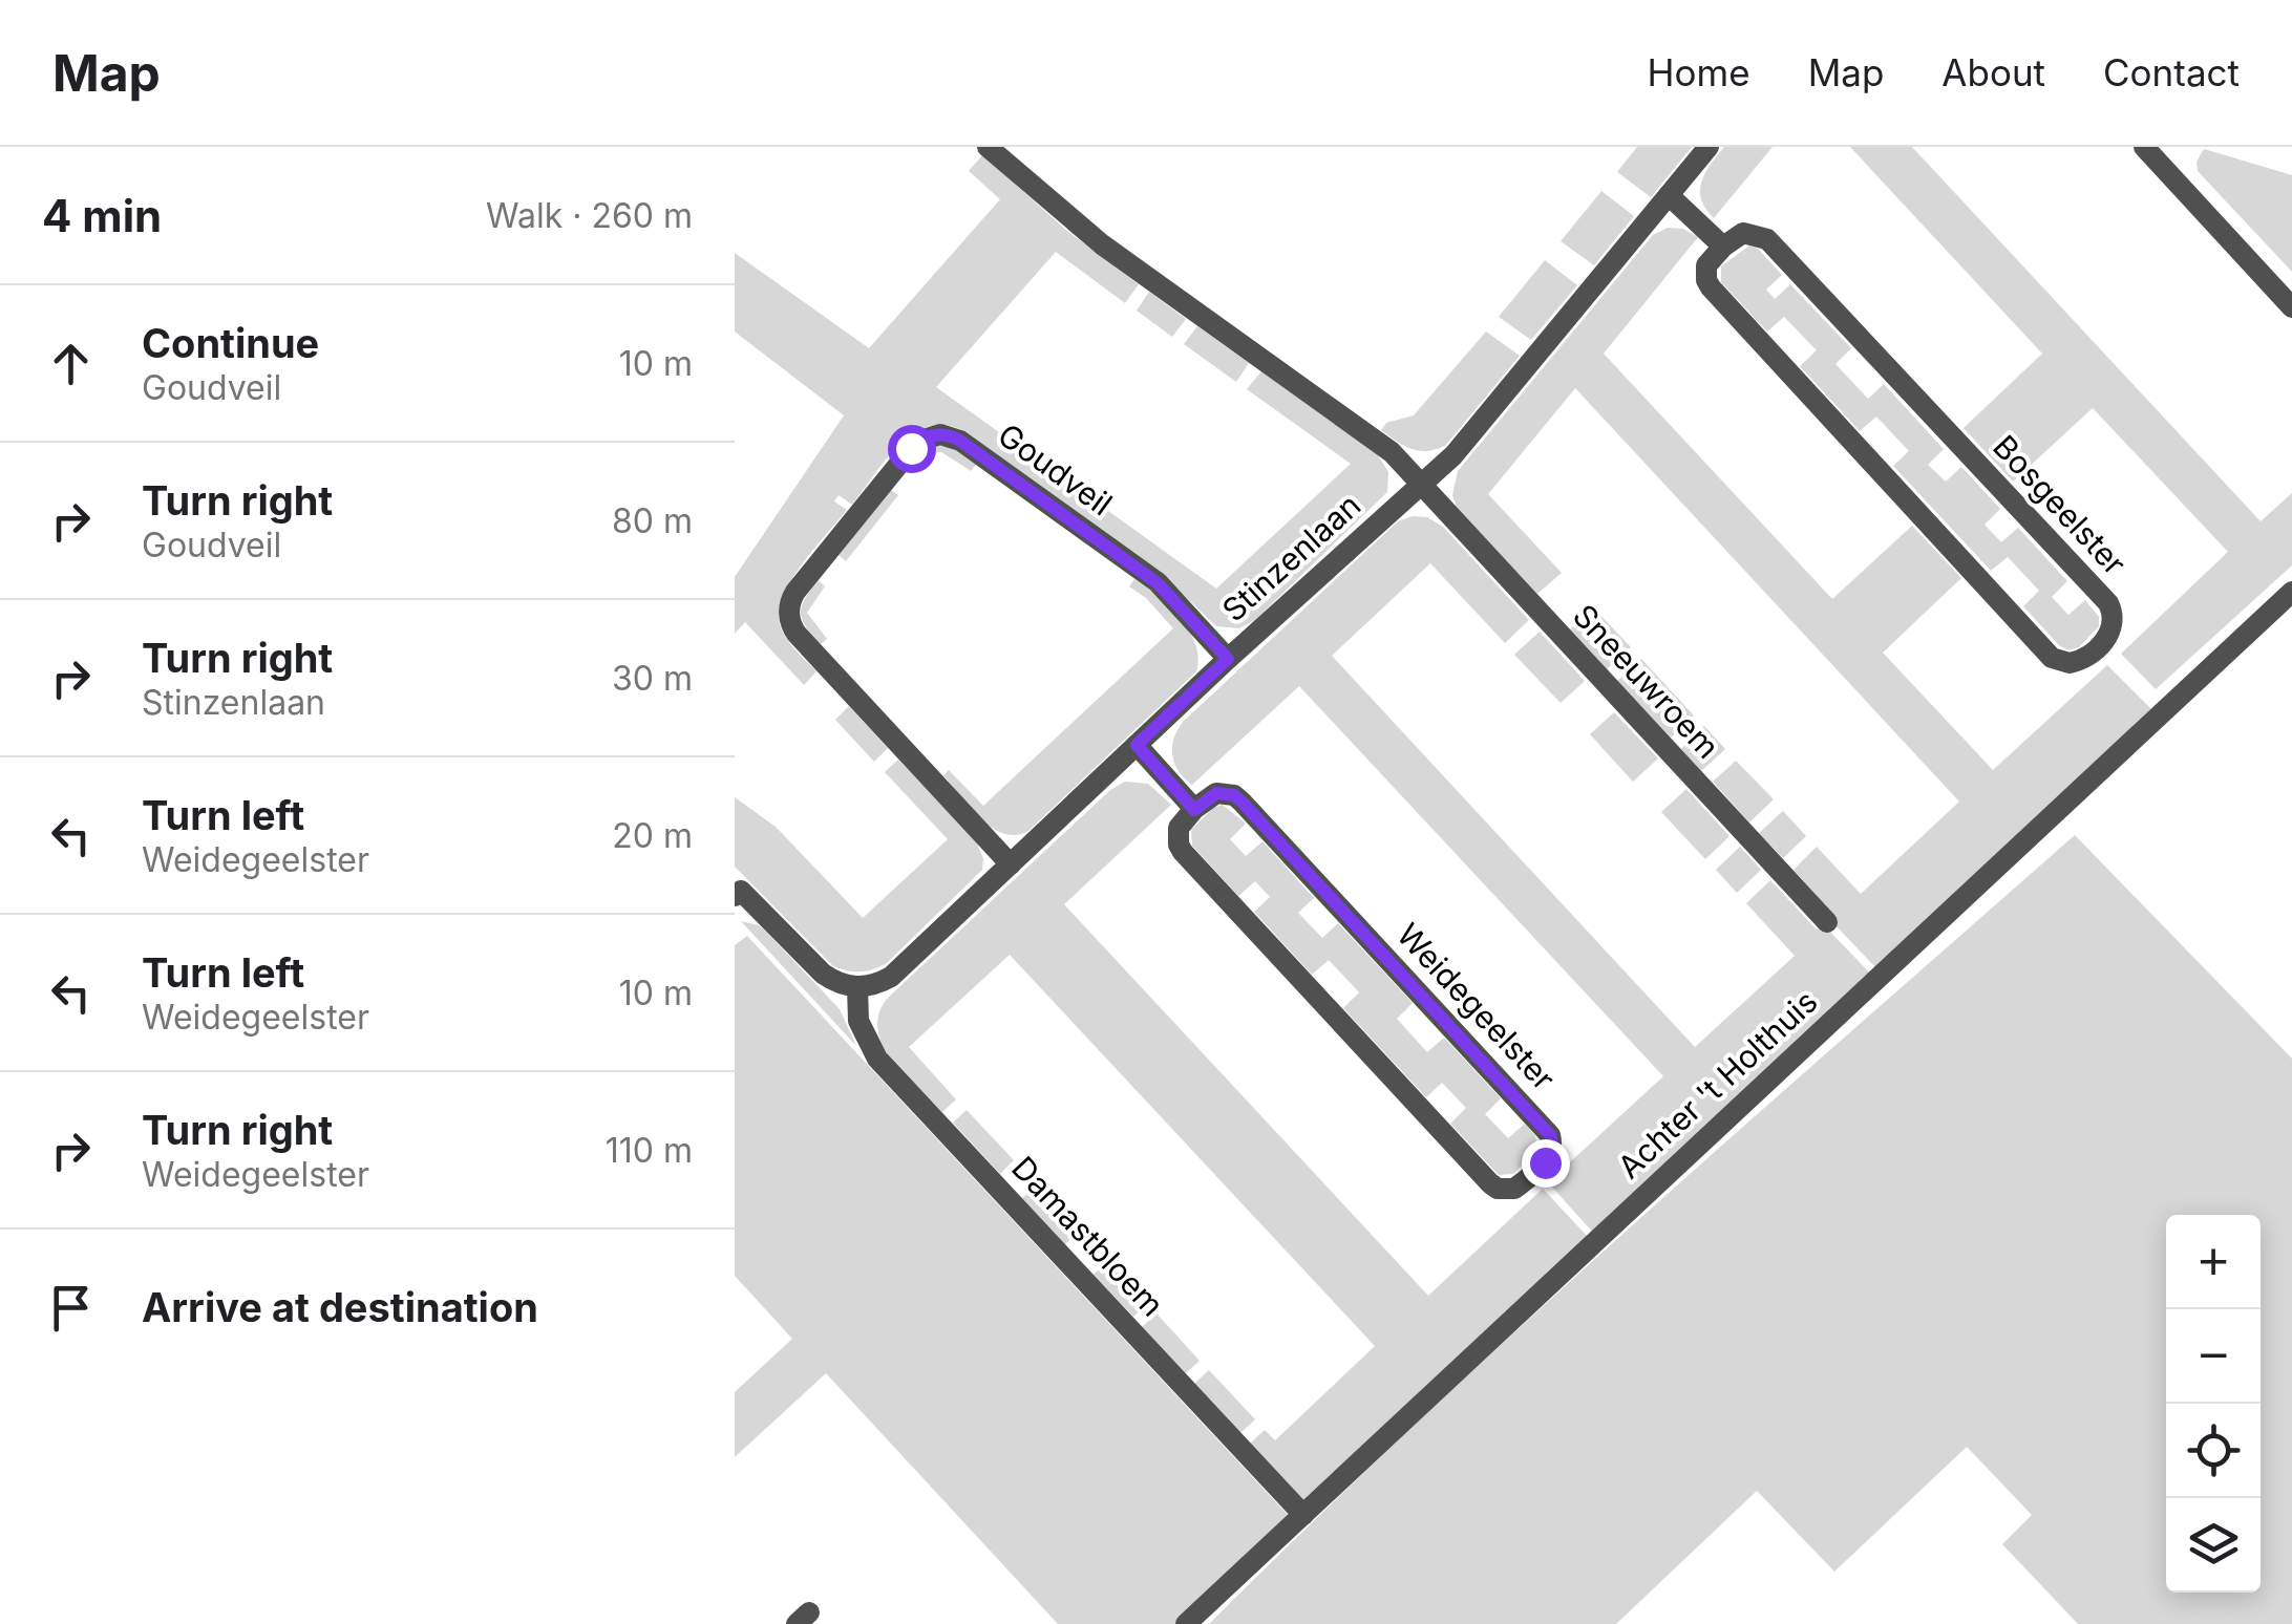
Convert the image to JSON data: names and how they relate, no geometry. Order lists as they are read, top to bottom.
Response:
{
  "streets": {
    "street": [
      "Goudveil",
      "Bosgeelster",
      "Stinzenlaan",
      "Sneeuwroem",
      "Weidegeelster",
      "Achter 't Holthuis",
      "Damastbloem"
    ]
  },
  "crossings": [
    ["Goudveil", "Stinzenlaan"],
    ["Stinzenlaan", "Sneeuwroem"],
    ["Stinzenlaan", "Damastbloem"],
    ["Achter 't Holthuis", "Damastbloem"]
  ],
  "page": {
    "header": "Map",
    "nav": [
      "Home",
      "Map",
      "About",
      "Contact"
    ],
    "heading": ["4 min", "Walk · 260 m"],
    "list": [
      ["Continue", "Goudveil", "10 m"],
      ["Turn right", "Goudveil", "80 m"],
      ["Turn right", "Stinzenlaan", "30 m"],
      ["Turn left", "Weidegeelster", "20 m"],
      ["Turn left", "Weidegeelster", "10 m"],
      ["Turn right", "Weidegeelster", "110 m"],
      "Arrive at destination"
    ],
    "map_buttons": ["+", "−"]
  }
}
